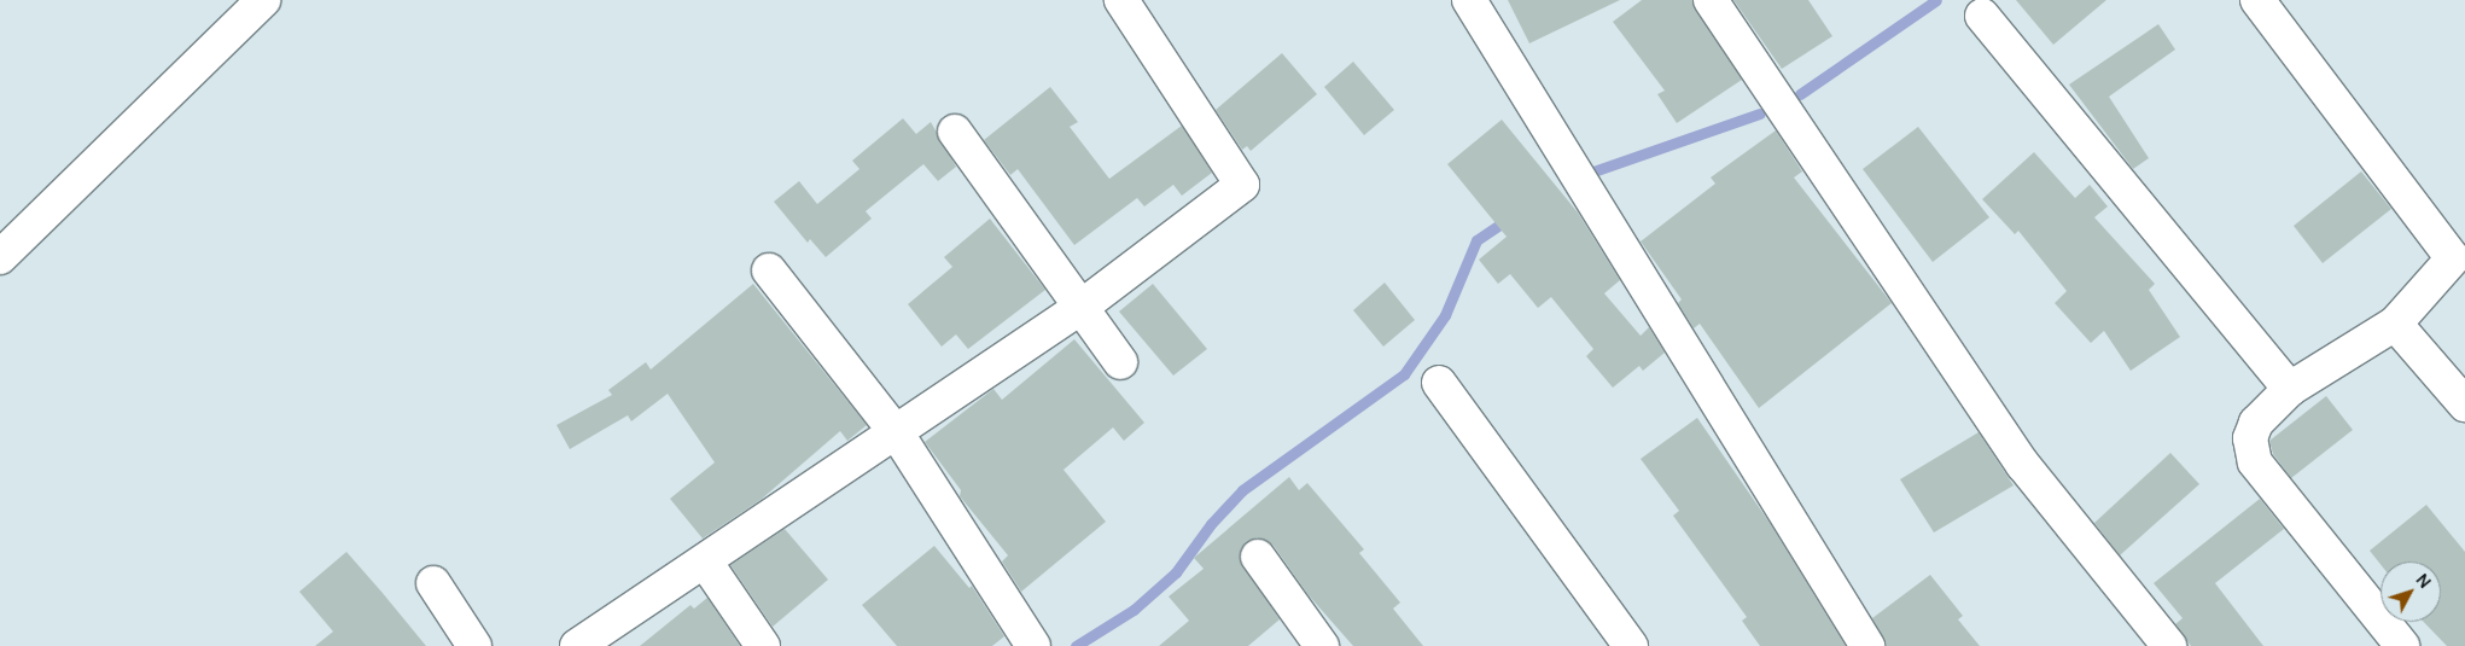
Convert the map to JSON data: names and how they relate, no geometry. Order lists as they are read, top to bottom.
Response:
{
  "north": "top right"
}
